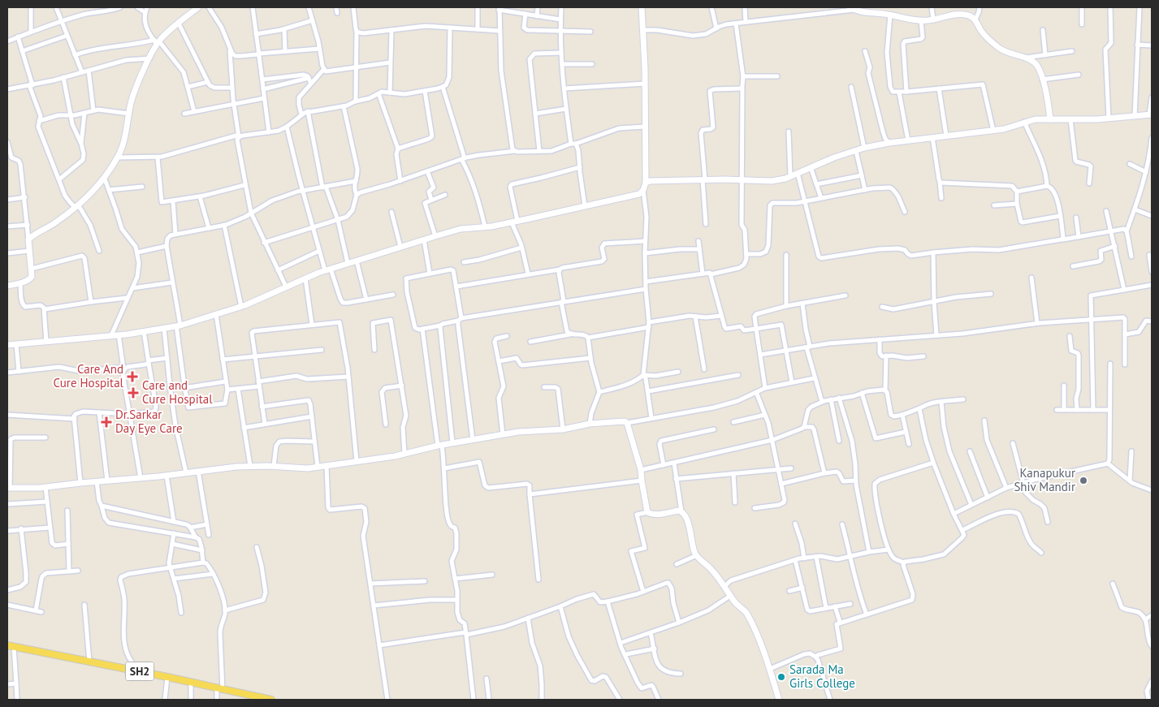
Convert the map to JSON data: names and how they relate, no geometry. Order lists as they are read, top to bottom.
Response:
{
  "streets": {
    "main road": ["SH2"]
  },
  "places": {
    "health": ["Care And Cure Hospital", "Care and Cure Hospital", "Dr.Sarkar Day Eye Care"],
    "other": ["Kanapukur Shiv Mandir", "Sarada Ma Girls College"]
  }
}
